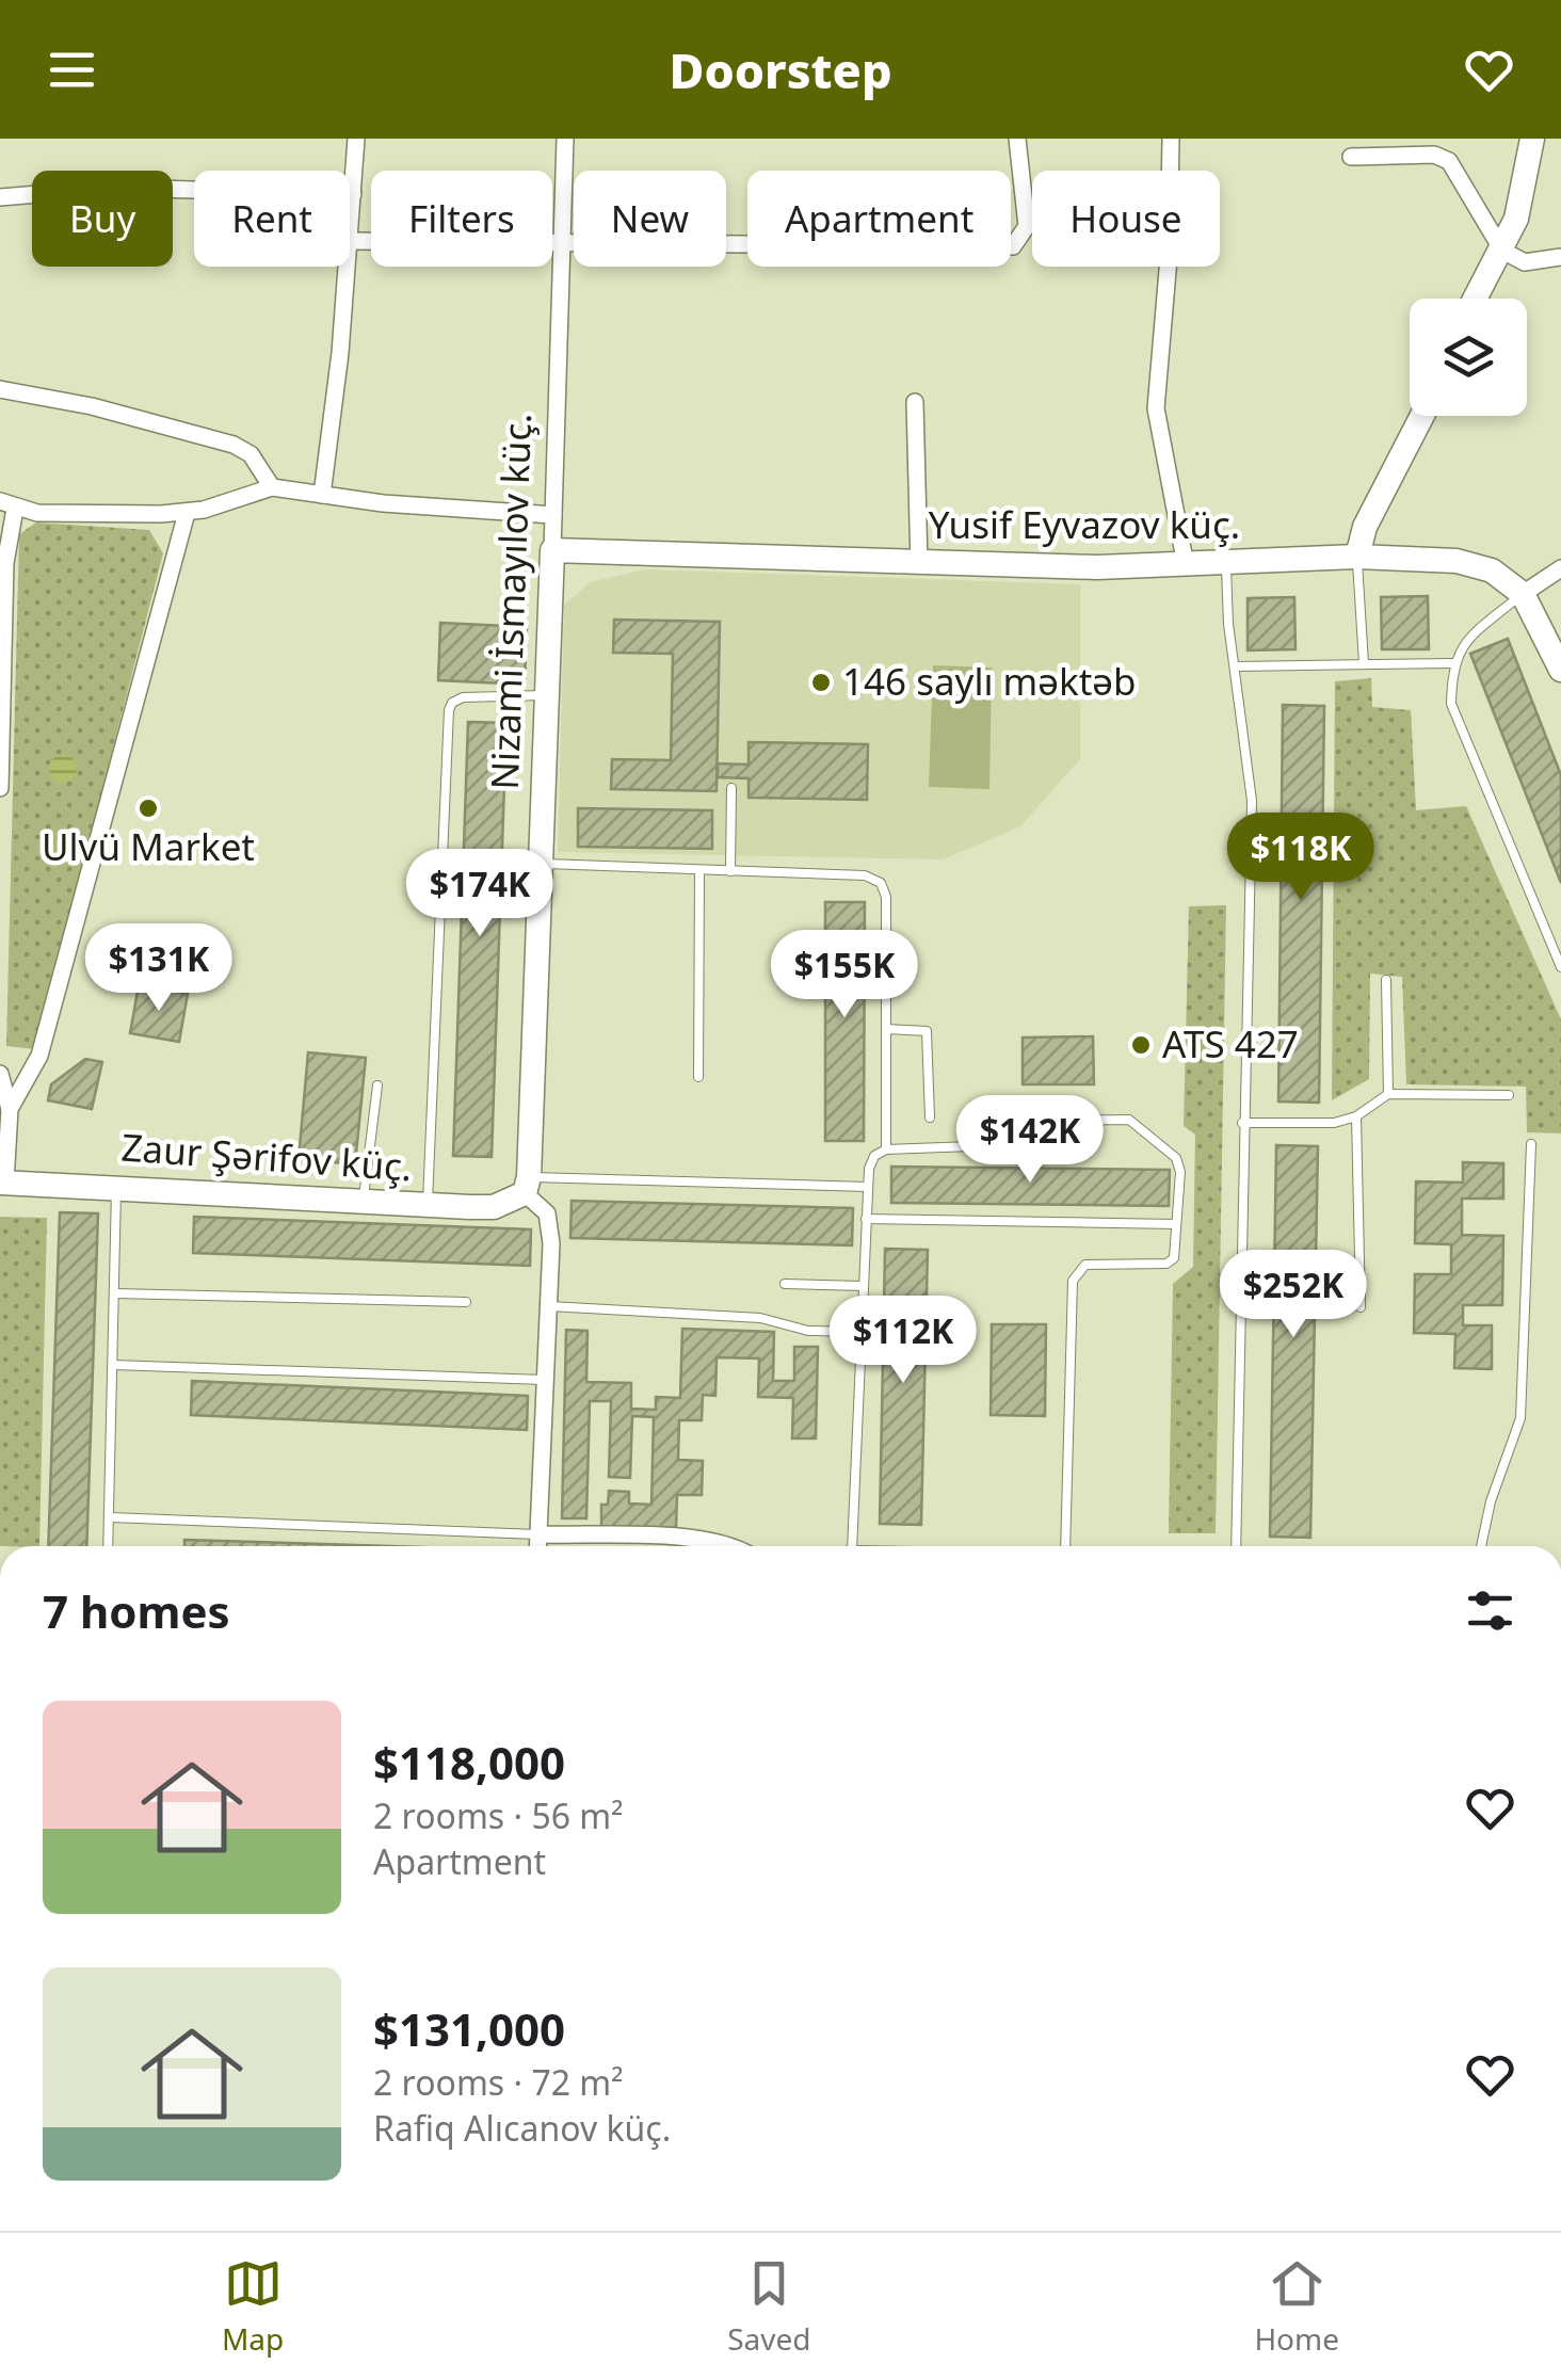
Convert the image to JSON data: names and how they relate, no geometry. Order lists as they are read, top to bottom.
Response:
{
  "streets": {
    "street": ["Yusif Eyvazov küç.", "Nizami İsmayılov küç.", "Zaur Şərifov küç."]
  },
  "crossings": [
    ["Yusif Eyvazov küç.", "Nizami İsmayılov küç."],
    ["Nizami İsmayılov küç.", "Zaur Şərifov küç."]
  ],
  "places": ["146 saylı məktəb", "Ulvü Market", "ATS 427"],
  "page": {
    "header": "Doorstep",
    "chip": [
      "Buy",
      "Rent",
      "Filters",
      "New",
      "Apartment",
      "House"
    ],
    "price": [
      "$118K",
      "$174K",
      "$131K",
      "$155K",
      "$142K",
      "$252K",
      "$112K"
    ],
    "heading": "7 homes",
    "list": [
      {
        "name": "$118,000",
        "note": "2 rooms · 56 m² · Apartment"
      },
      {
        "name": "$131,000",
        "note": "2 rooms · 72 m² · Rafiq Alıcanov küç."
      }
    ],
    "tabs": ["Map", "Saved", "Home"]
  }
}
